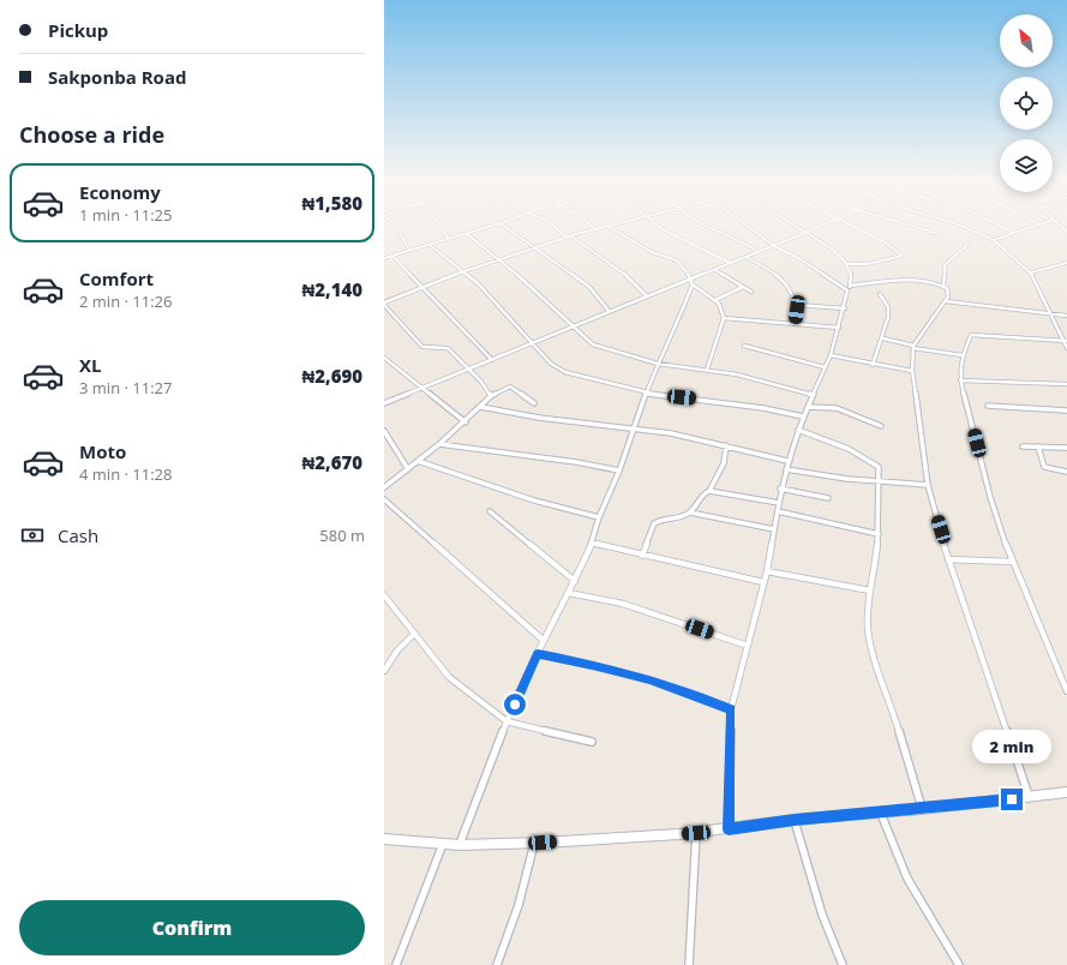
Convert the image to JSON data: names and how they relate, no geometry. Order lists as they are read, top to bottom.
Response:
{
  "north": "top left",
  "page": {
    "banner": ["Pickup", "Sakponba Road"],
    "heading": "Choose a ride",
    "list": [
      {
        "name": "Economy",
        "note": "1 min · 11:25",
        "value": "₦1,580"
      },
      {
        "name": "Comfort",
        "note": "2 min · 11:26",
        "value": "₦2,140"
      },
      {
        "name": "XL",
        "note": "3 min · 11:27",
        "value": "₦2,690"
      },
      {
        "name": "Moto",
        "note": "4 min · 11:28",
        "value": "₦2,670"
      }
    ],
    "pay": ["Cash", "580 m"],
    "bubble": "2 min",
    "buttons": "Confirm"
  }
}
